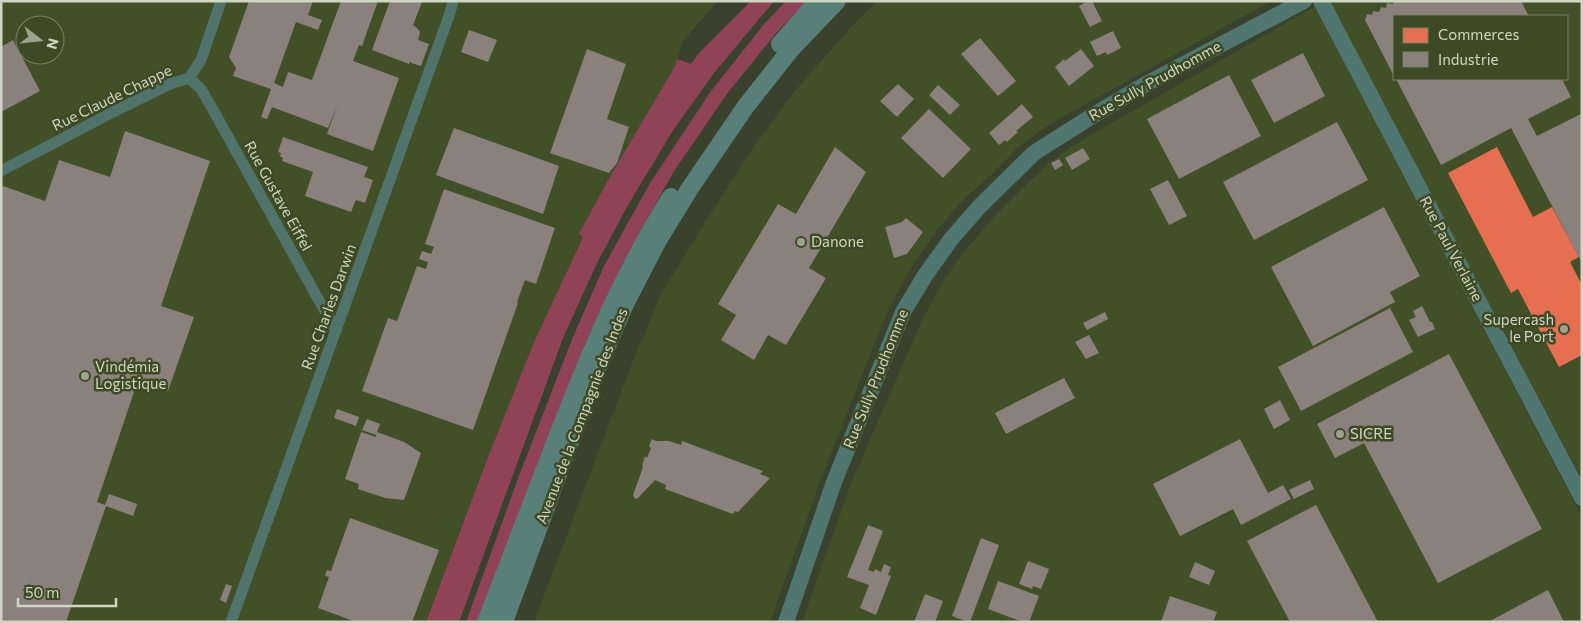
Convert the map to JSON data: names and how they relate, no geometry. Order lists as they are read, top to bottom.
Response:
{
  "streets": {
    "main road": ["Avenue de la Compagnie des Indes"],
    "street": [
      "Rue Sully Prudhomme",
      "Rue Claude Chappe",
      "Rue Gustave Eiffel",
      "Rue Paul Verlaine",
      "Rue Charles Darwin"
    ]
  },
  "crossings": [
    ["Rue Claude Chappe", "Rue Gustave Eiffel"],
    ["Rue Gustave Eiffel", "Rue Charles Darwin"]
  ],
  "places": [
    "Danone",
    "Supercash le Port",
    "Vindémia Logistique",
    "SICRE"
  ],
  "legend": ["Commerces", "Industrie"],
  "scale_bar": "50 m",
  "north": "right"
}
